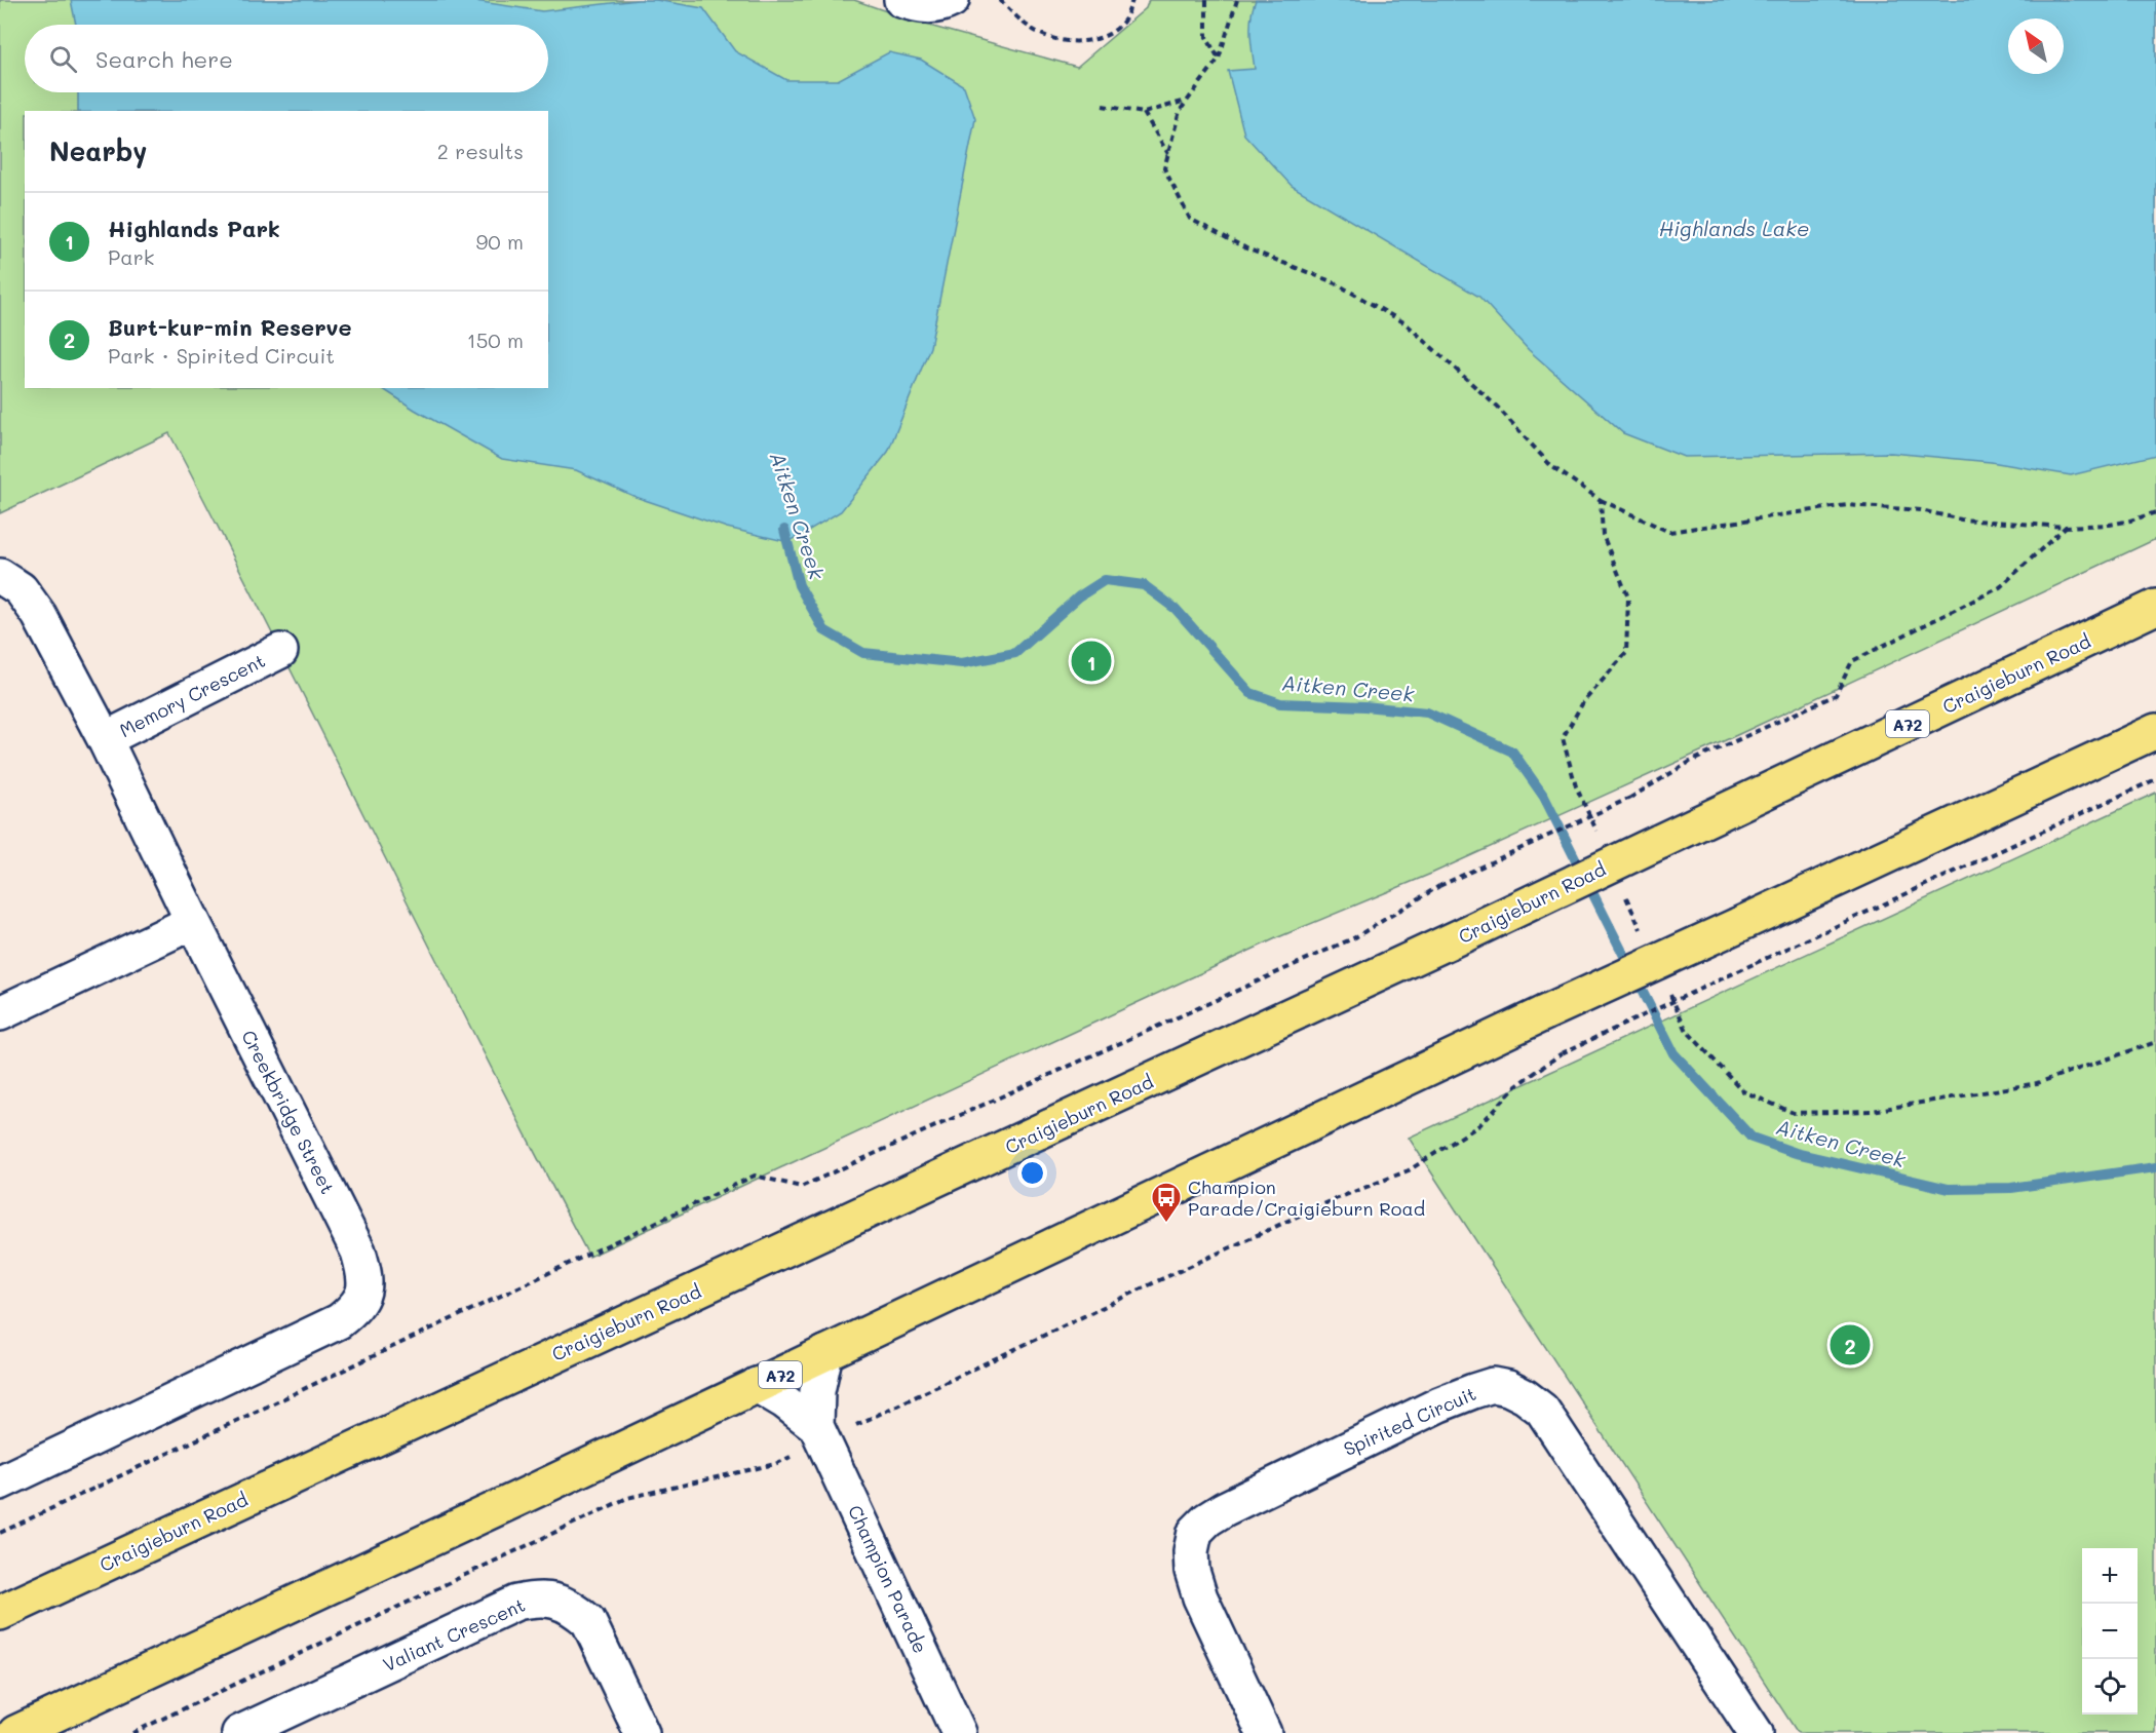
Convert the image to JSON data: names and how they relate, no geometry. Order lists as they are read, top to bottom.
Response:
{
  "streets": {
    "main road": ["Craigieburn Road", "A72"],
    "street": [
      "Memory Crescent",
      "Creekbridge Street",
      "Spirited Circuit",
      "Champion Parade",
      "Valiant Crescent"
    ]
  },
  "crossings": [
    ["Memory Crescent", "Creekbridge Street"],
    ["A72", "Champion Parade"]
  ],
  "water": ["Highlands Lake", "Aitken Creek"],
  "places": {
    "bus stop": ["Champion Parade/Craigieburn Road"]
  },
  "north": "top left",
  "page": {
    "search": "Search here",
    "heading": ["Nearby", "2 results"],
    "list": [
      {
        "mark": "1",
        "name": "Highlands Park",
        "note": "Park",
        "value": "90 m"
      },
      {
        "mark": "2",
        "name": "Burt-kur-min Reserve",
        "note": "Park · Spirited Circuit",
        "value": "150 m"
      }
    ],
    "pins": ["1", "2"],
    "map_buttons": ["+", "−"]
  }
}
